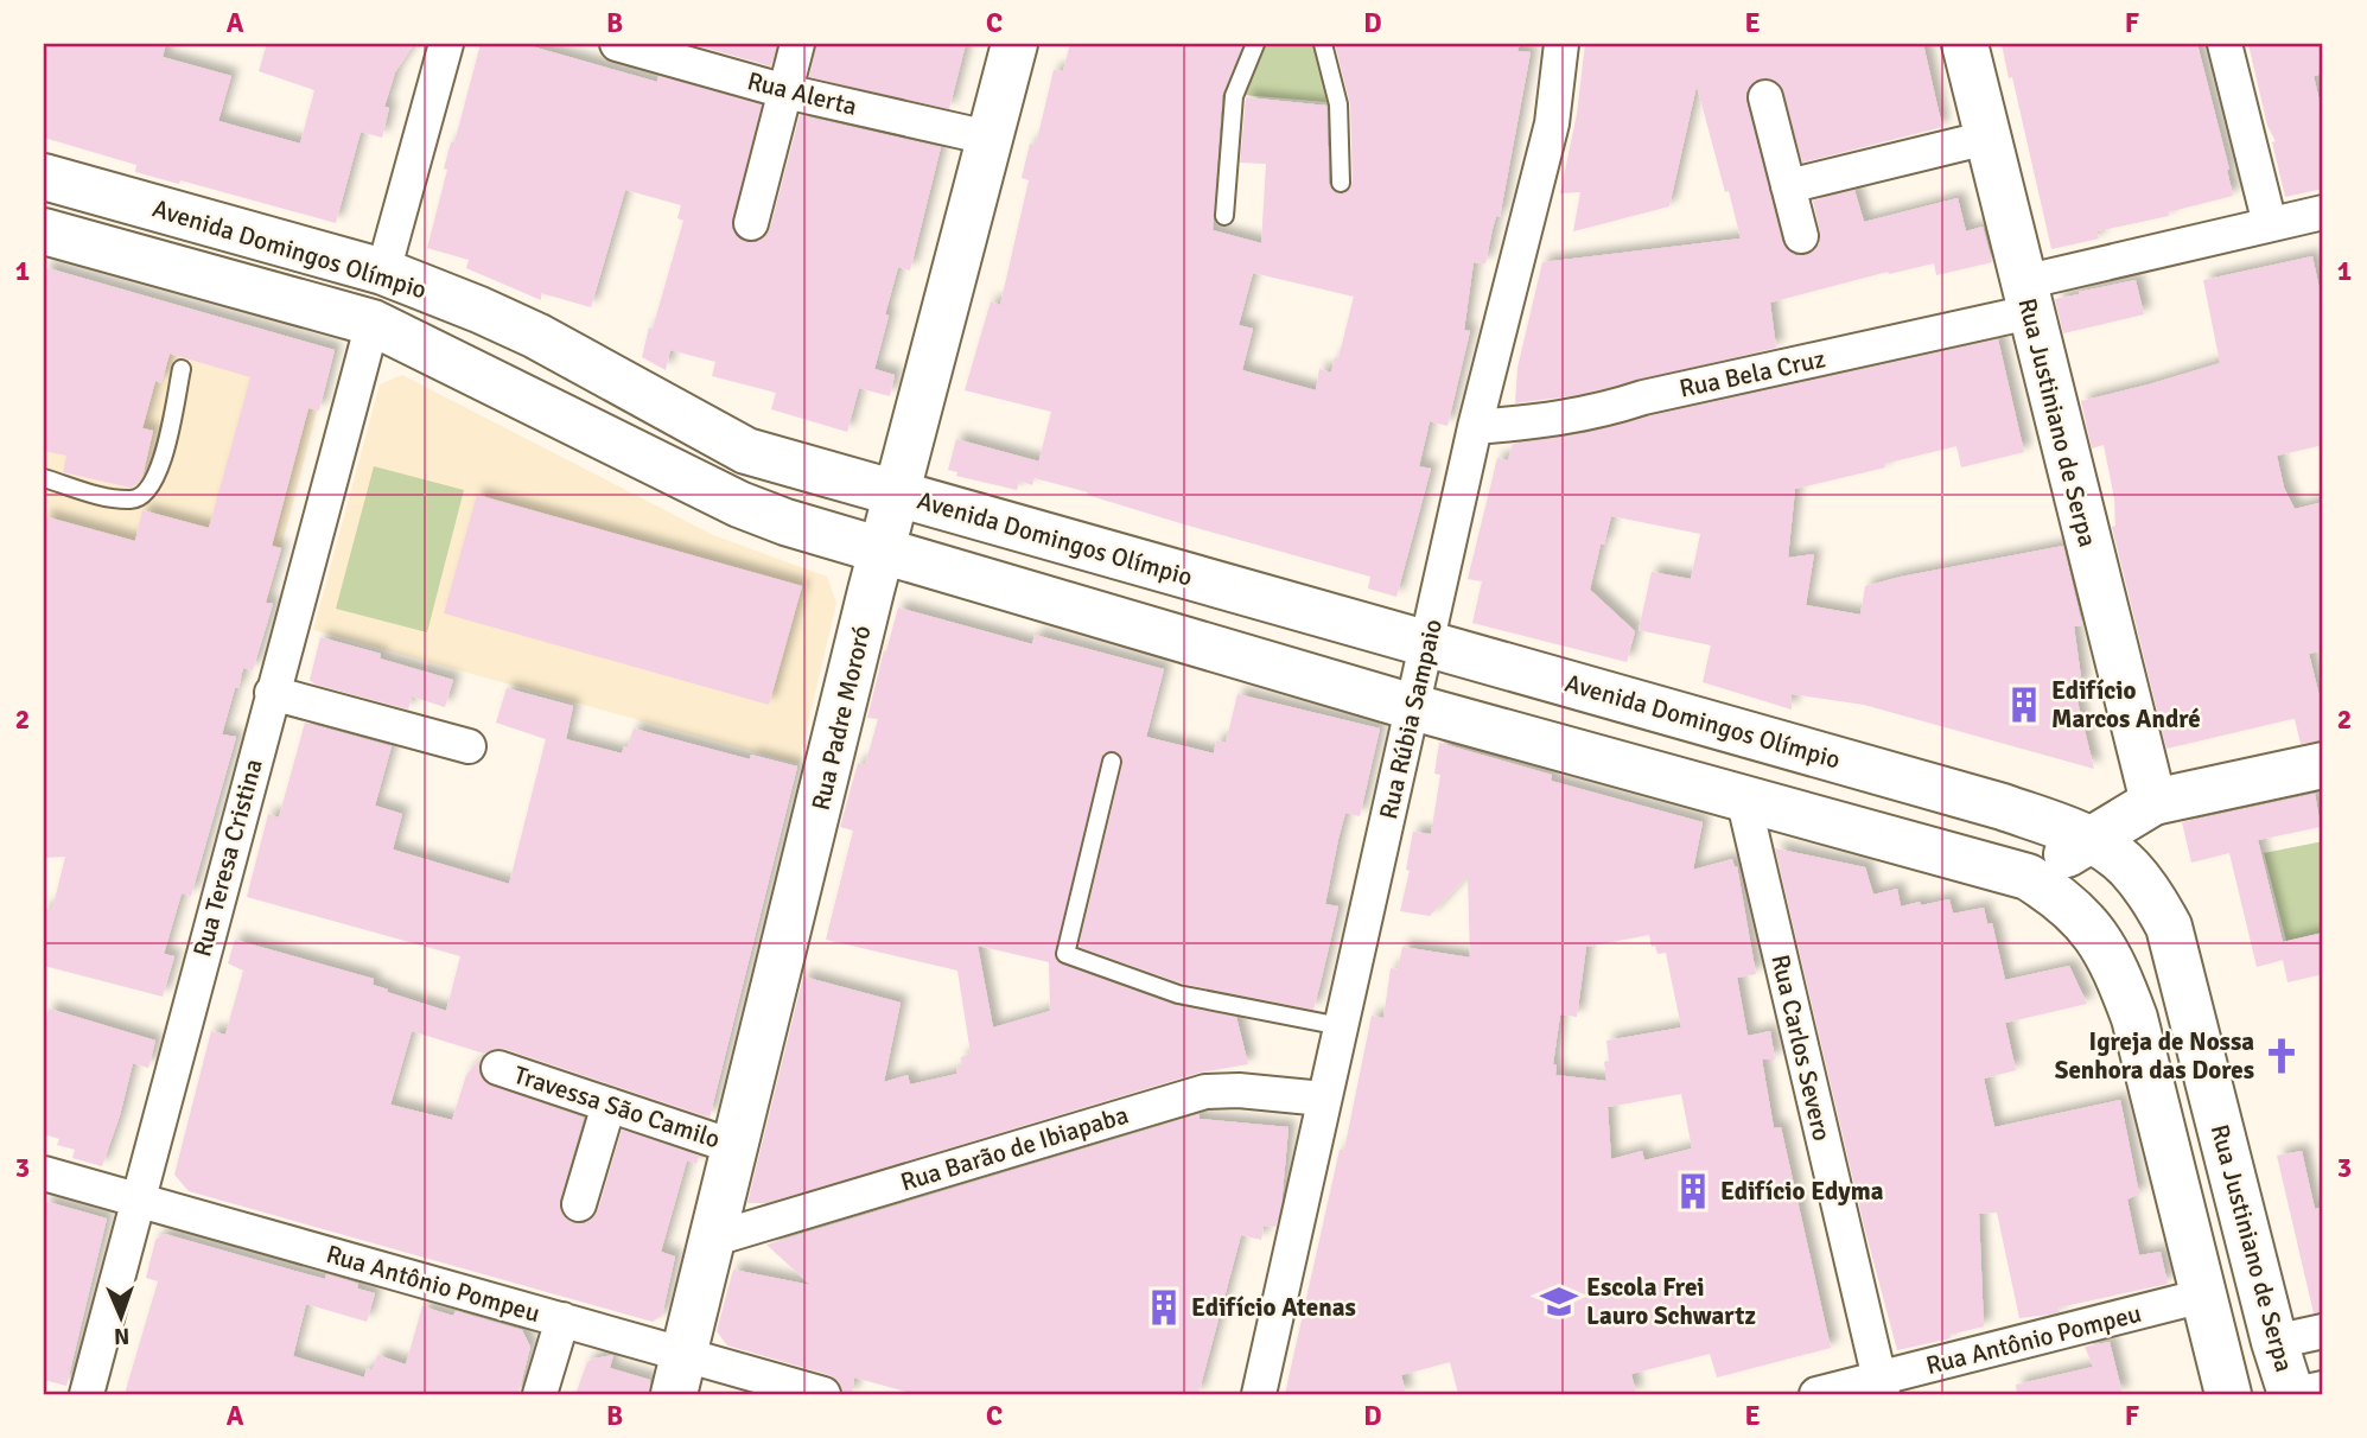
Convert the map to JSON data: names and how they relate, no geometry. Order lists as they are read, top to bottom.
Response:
{
  "streets": {
    "main road": ["Avenida Domingos Olímpio", "Rua Justiniano de Serpa", "Rua Padre Mororó"],
    "street": [
      "Rua Alerta",
      "Rua Bela Cruz",
      "Rua Rúbia Sampaio",
      "Rua Teresa Cristina",
      "Rua Carlos Severo",
      "Travessa São Camilo",
      "Rua Barão de Ibiapaba",
      "Rua Antônio Pompeu"
    ]
  },
  "crossings": [
    ["Rua Alerta", "Rua Padre Mororó"],
    ["Avenida Domingos Olímpio", "Rua Justiniano de Serpa"],
    ["Avenida Domingos Olímpio", "Rua Padre Mororó"],
    ["Avenida Domingos Olímpio", "Rua Rúbia Sampaio"],
    ["Avenida Domingos Olímpio", "Rua Teresa Cristina"],
    ["Avenida Domingos Olímpio", "Rua Carlos Severo"],
    ["Rua Bela Cruz", "Rua Justiniano de Serpa"],
    ["Rua Bela Cruz", "Rua Rúbia Sampaio"],
    ["Rua Padre Mororó", "Travessa São Camilo"],
    ["Rua Padre Mororó", "Rua Barão de Ibiapaba"],
    ["Rua Padre Mororó", "Rua Antônio Pompeu"],
    ["Rua Rúbia Sampaio", "Rua Barão de Ibiapaba"],
    ["Rua Teresa Cristina", "Rua Antônio Pompeu"],
    ["Rua Carlos Severo", "Rua Antônio Pompeu"]
  ],
  "places": {
    "building": ["Edifício Marcos André", "Edifício Edyma", "Edifício Atenas"],
    "church": ["Igreja de Nossa Senhora das Dores"],
    "school or university": ["Escola Frei Lauro Schwartz"]
  },
  "north": "bottom",
  "grid": {
    "columns": [
      "A",
      "B",
      "C",
      "D",
      "E",
      "F"
    ],
    "rows": ["1", "2", "3"]
  }
}
